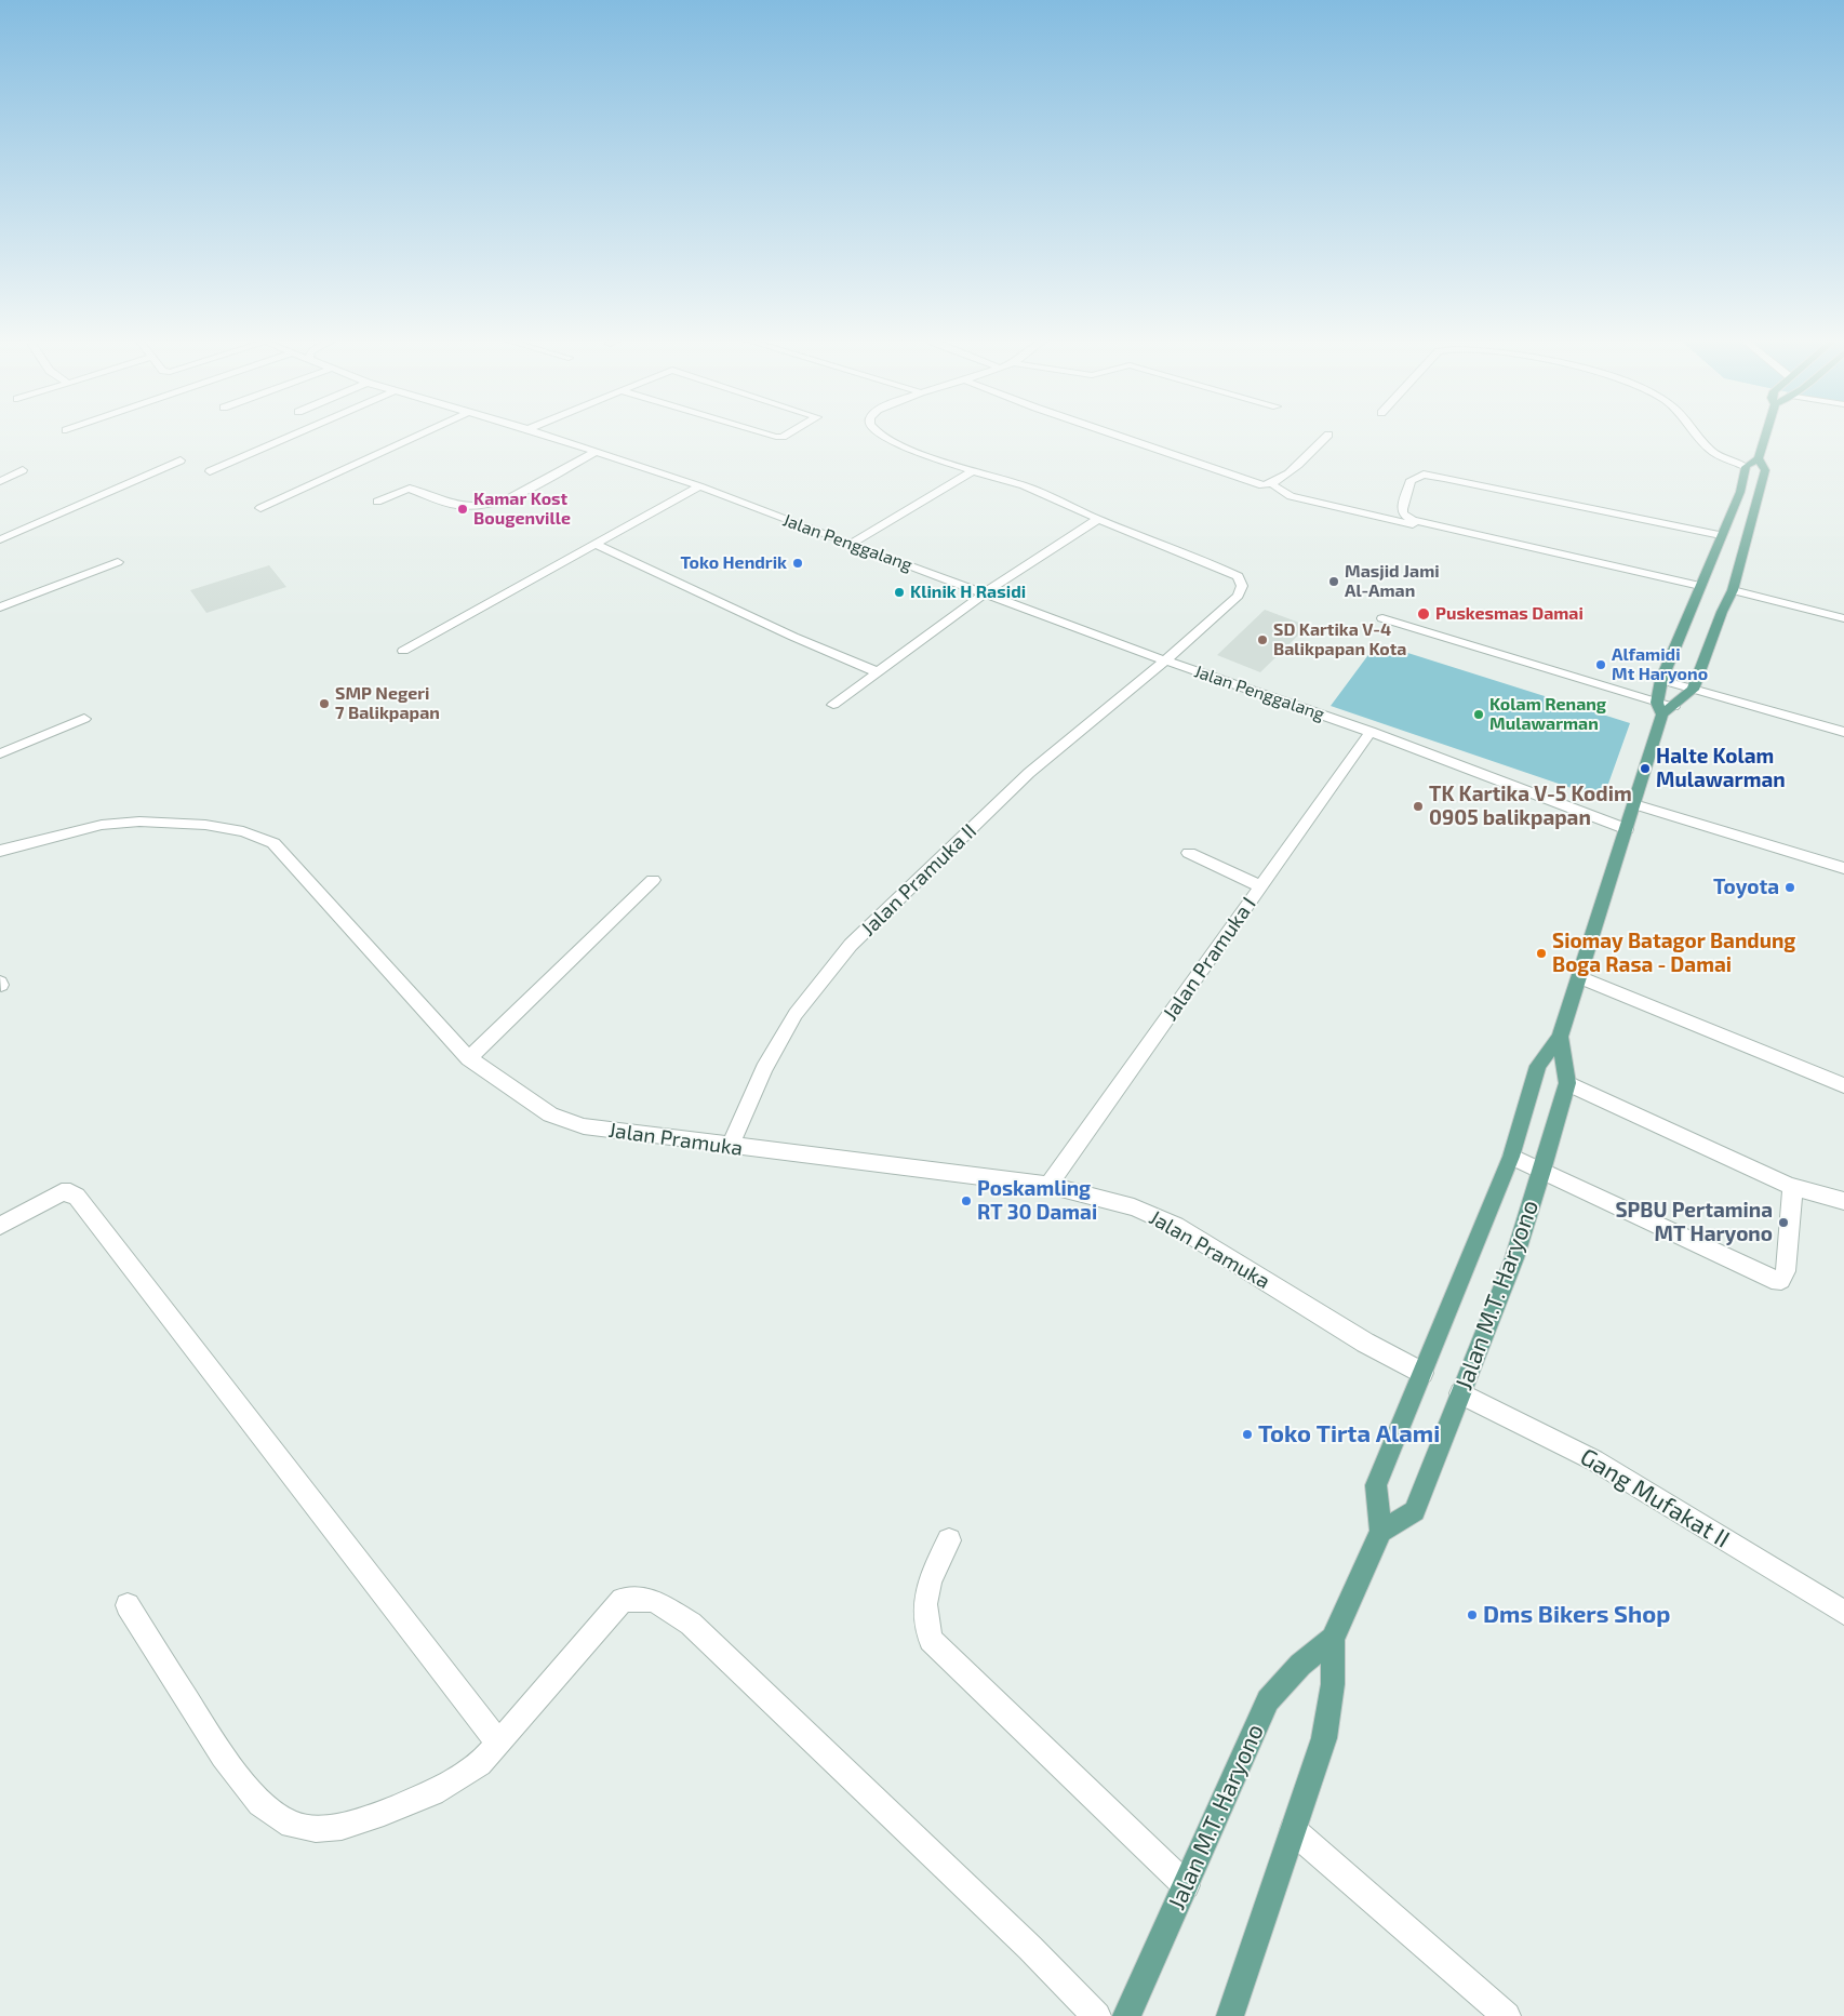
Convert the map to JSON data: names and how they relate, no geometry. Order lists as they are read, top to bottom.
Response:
{
  "streets": {
    "main road": ["Jalan M.T. Haryono"],
    "street": [
      "Jalan Penggalang",
      "Jalan Pramuka II",
      "Jalan Pramuka I",
      "Jalan Pramuka",
      "Gang Mufakat II"
    ]
  },
  "crossings": [
    ["Jalan Penggalang", "Jalan Pramuka II"],
    ["Jalan Penggalang", "Jalan Pramuka I"],
    ["Jalan Penggalang", "Jalan M.T. Haryono"],
    ["Jalan Pramuka II", "Jalan Pramuka"],
    ["Jalan Pramuka I", "Jalan Pramuka"],
    ["Jalan Pramuka", "Jalan M.T. Haryono"],
    ["Jalan M.T. Haryono", "Gang Mufakat II"]
  ],
  "places": [
    "Kamar Kost Bougenville",
    "Toko Hendrik",
    "Masjid Jami Al-Aman",
    "Klinik H Rasidi",
    "Puskesmas Damai",
    "SD Kartika V-4 Balikpapan Kota",
    "Alfamidi Mt Haryono",
    "SMP Negeri 7 Balikpapan",
    "Kolam Renang Mulawarman",
    "Halte Kolam Mulawarman",
    "TK Kartika V-5 Kodim 0905 balikpapan",
    "Toyota",
    "Siomay Batagor Bandung Boga Rasa - Damai",
    "Poskamling RT 30 Damai",
    "SPBU Pertamina MT Haryono",
    "Toko Tirta Alami",
    "Dms Bikers Shop"
  ]
}
